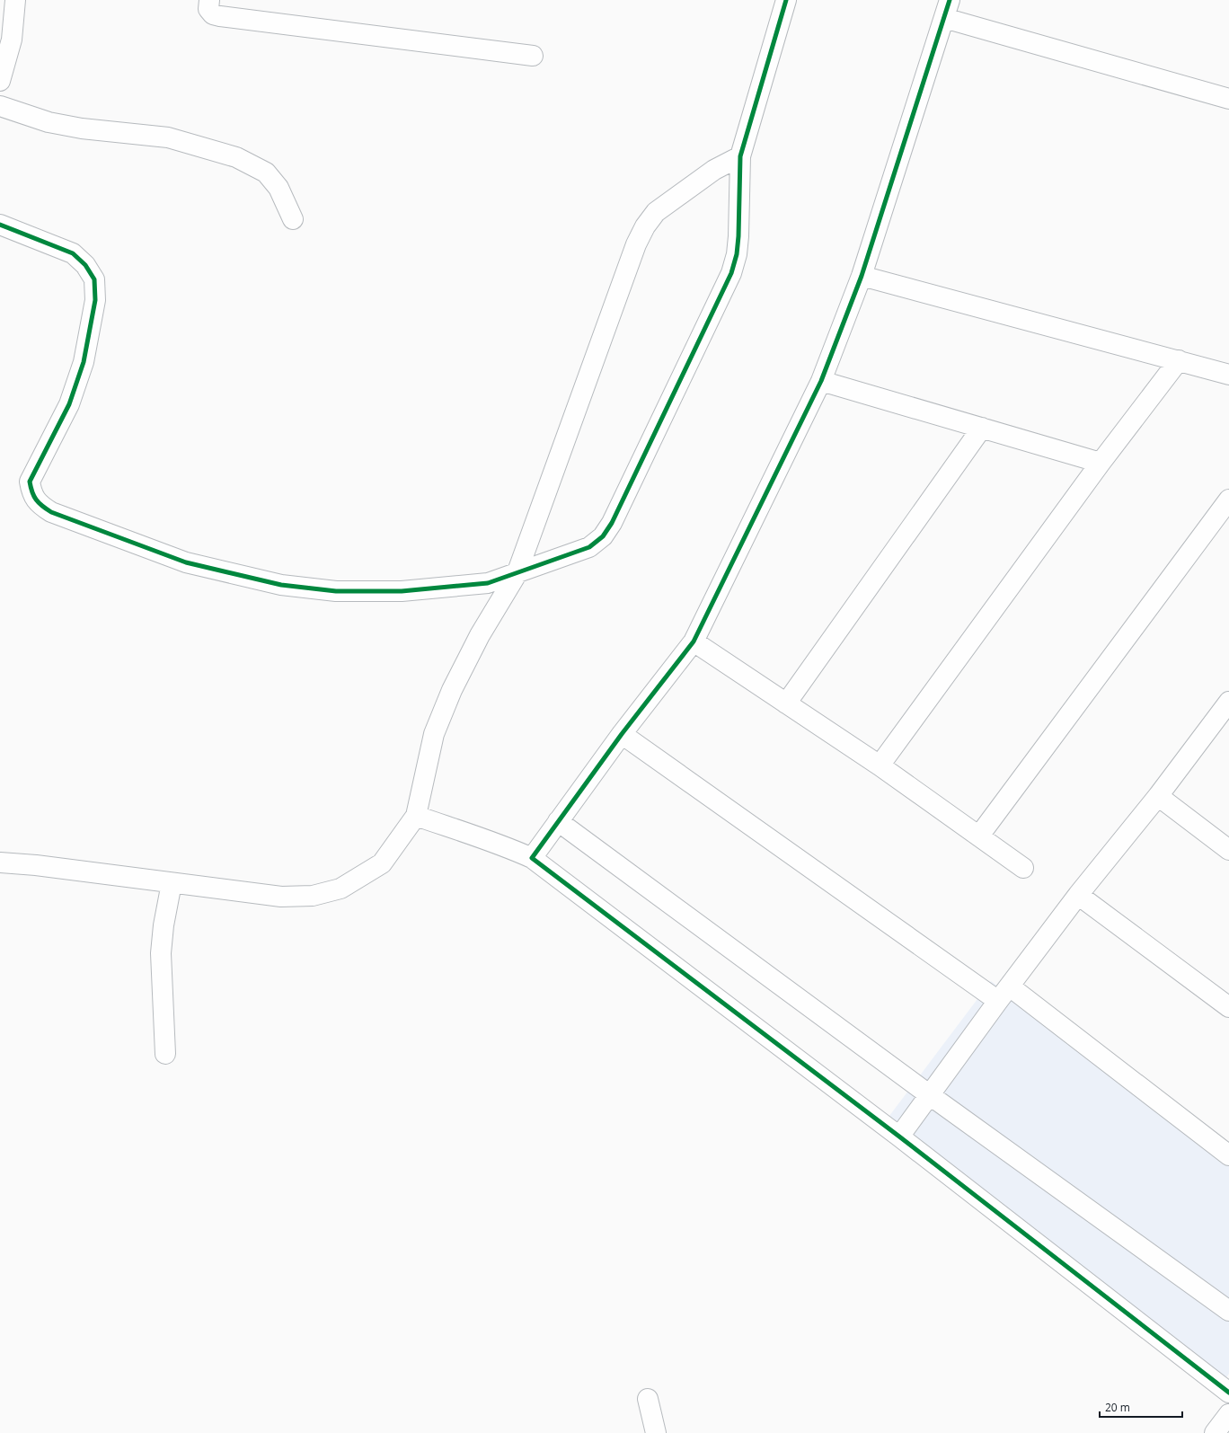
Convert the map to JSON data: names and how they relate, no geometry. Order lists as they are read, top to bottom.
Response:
{
  "scale_bar": "20 m"
}
